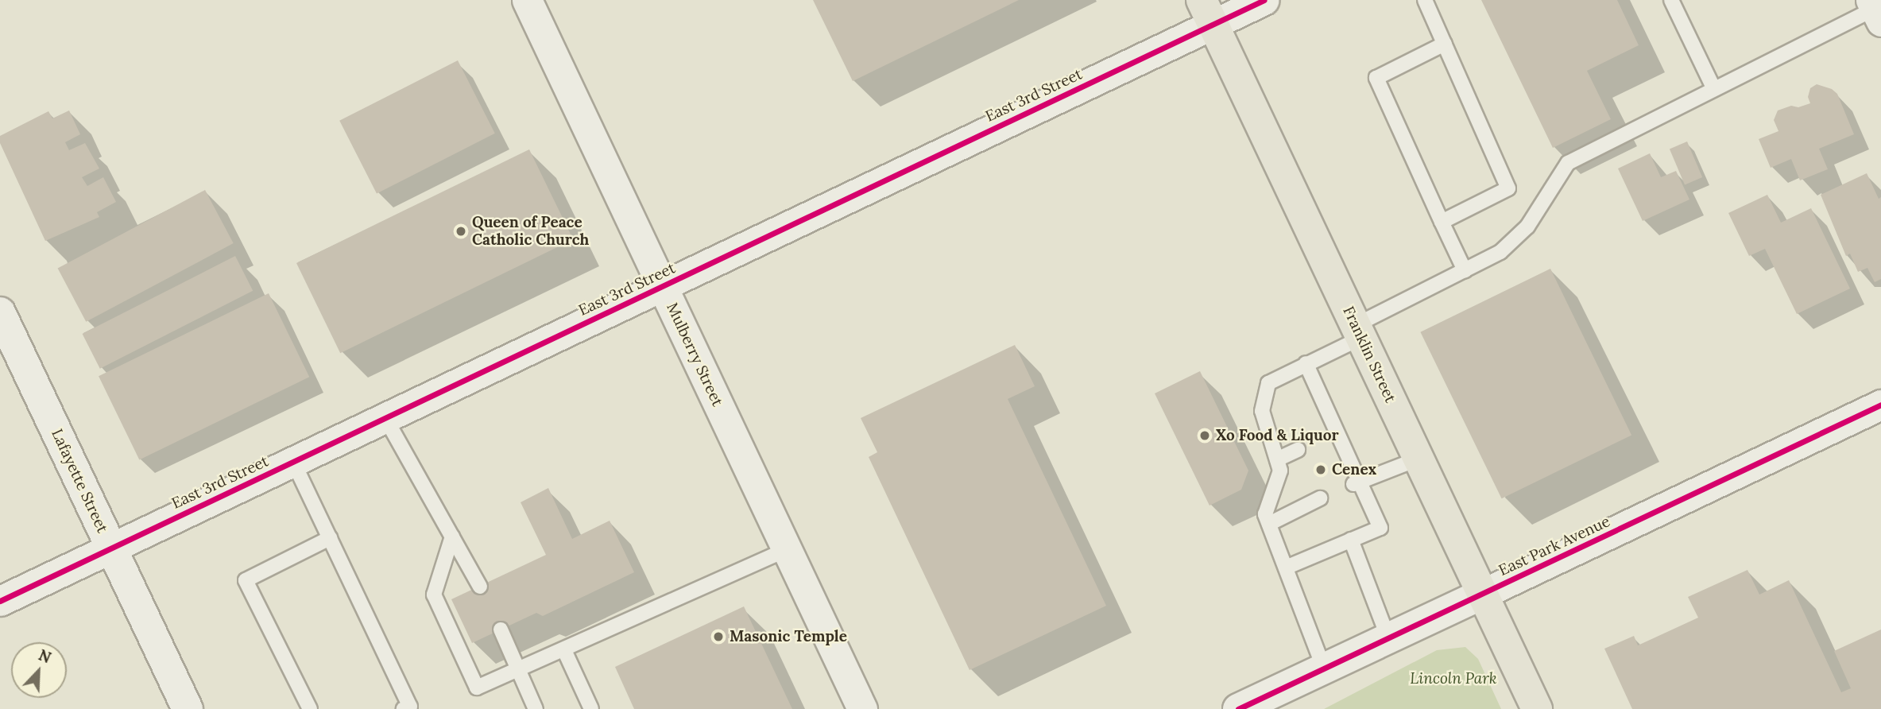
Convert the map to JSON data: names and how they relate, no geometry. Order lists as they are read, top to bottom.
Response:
{
  "streets": {
    "main road": ["Franklin Street"],
    "street": [
      "East 3rd Street",
      "Mulberry Street",
      "Lafayette Street",
      "East Park Avenue"
    ]
  },
  "crossings": [
    ["East 3rd Street", "Mulberry Street"],
    ["East 3rd Street", "Franklin Street"],
    ["East 3rd Street", "Lafayette Street"],
    ["Franklin Street", "East Park Avenue"]
  ],
  "parks": ["Lincoln Park"],
  "places": [
    "Queen of Peace Catholic Church",
    "Xo Food & Liquor",
    "Cenex",
    "Masonic Temple"
  ],
  "north": "top right"
}
